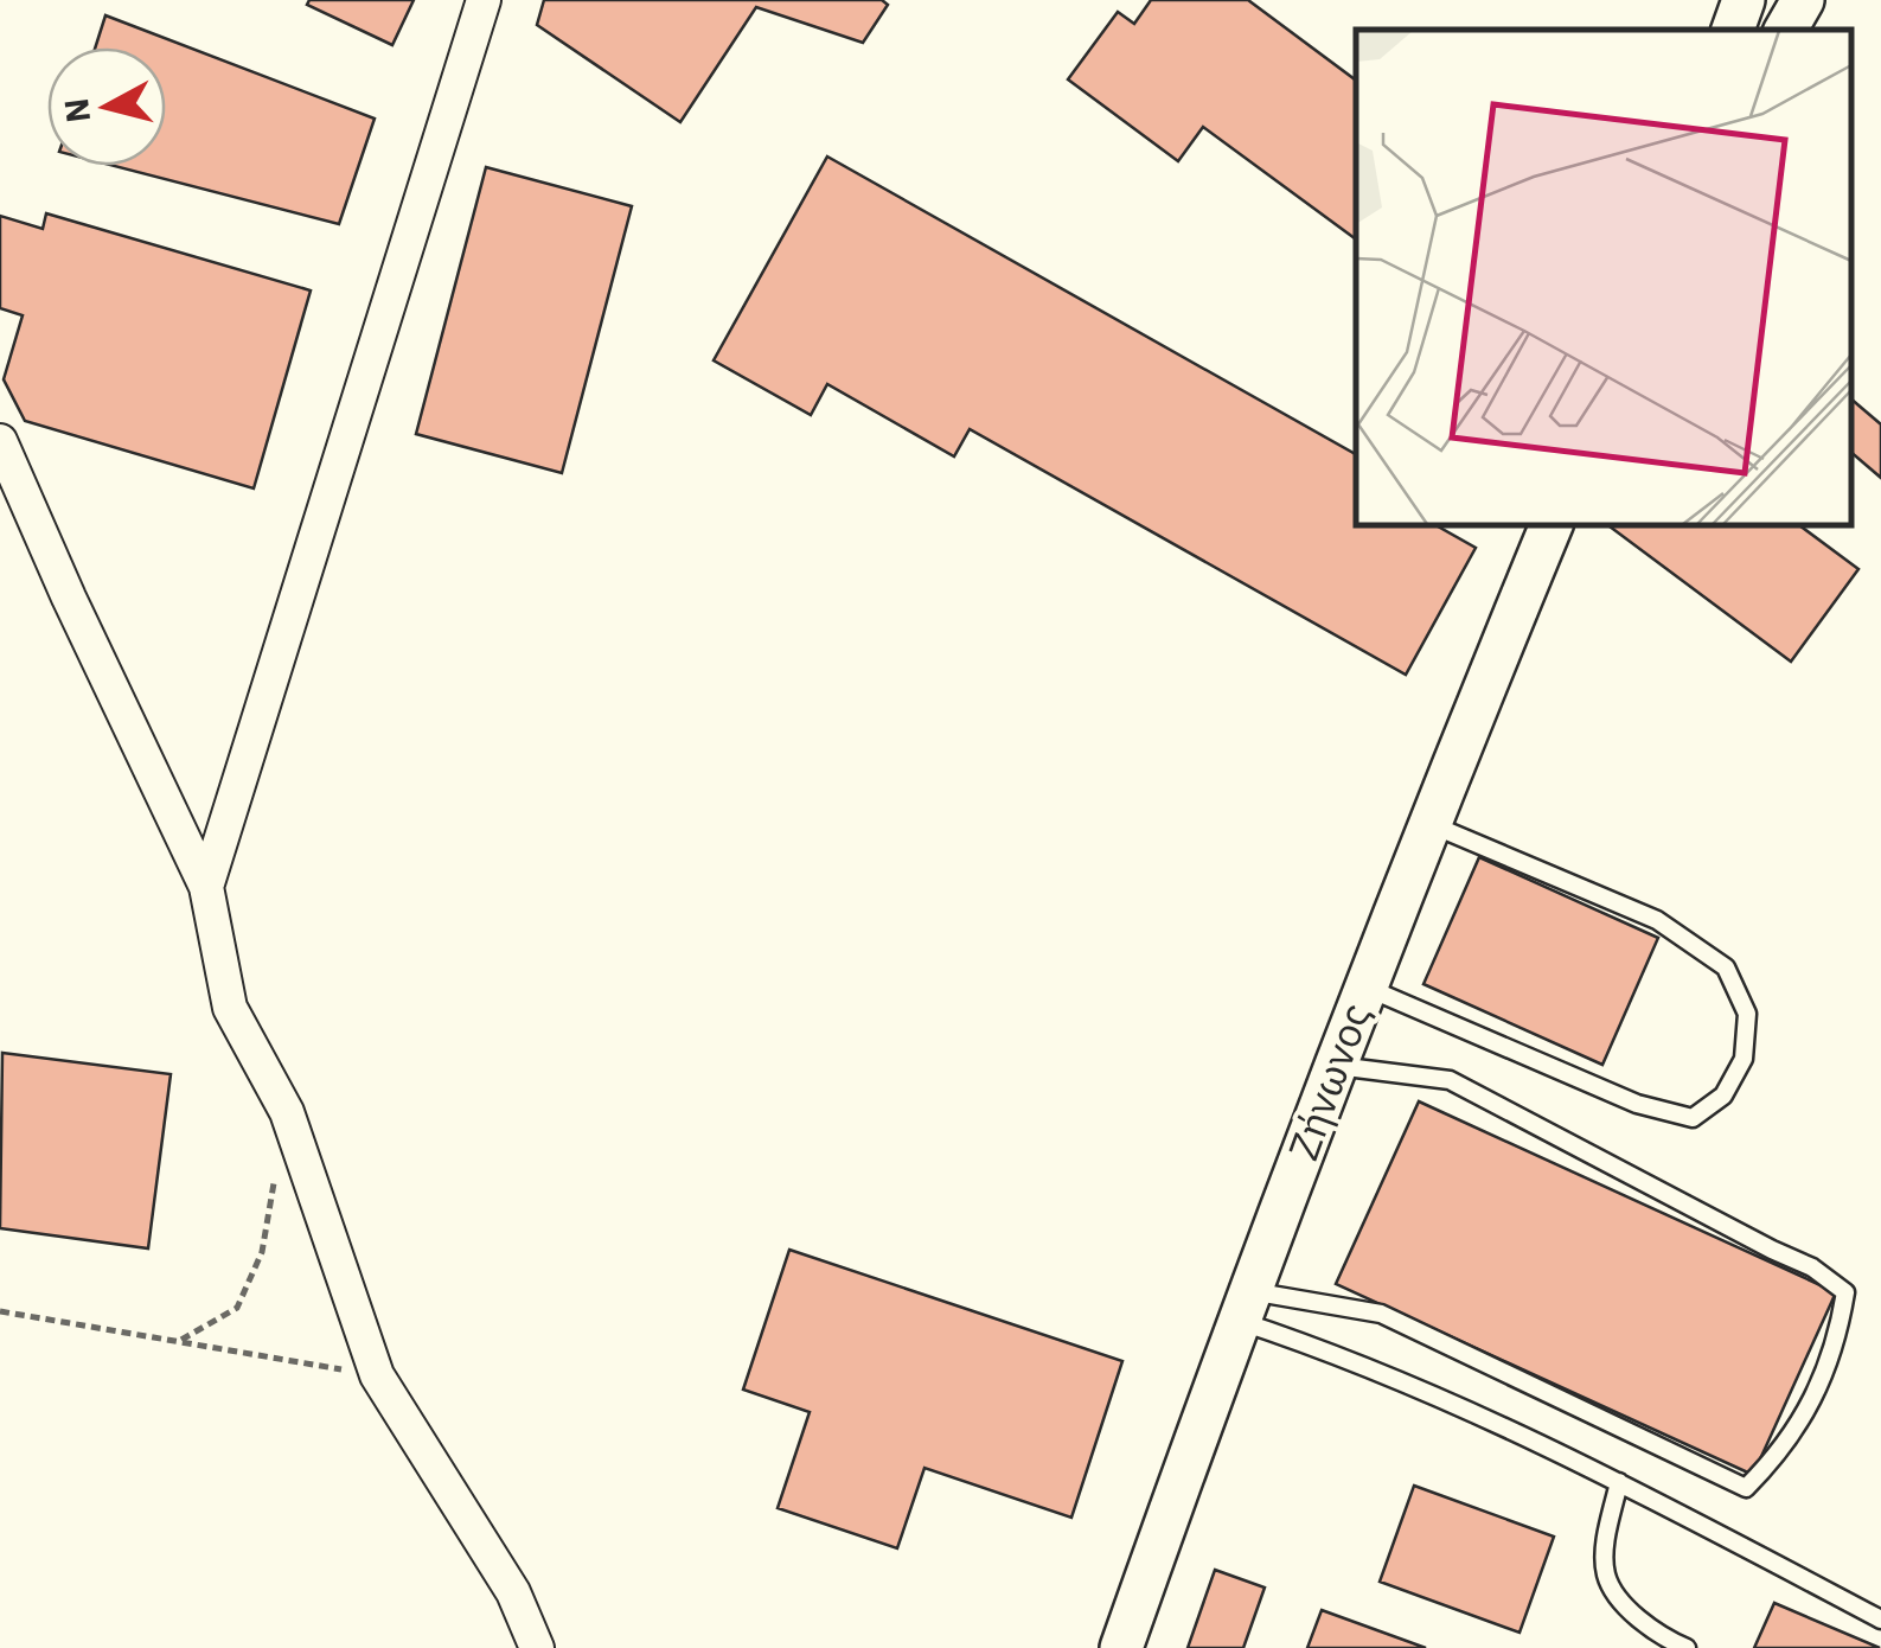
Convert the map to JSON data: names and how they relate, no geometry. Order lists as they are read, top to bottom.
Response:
{
  "streets": {
    "street": ["Ζήνωνος"]
  },
  "north": "left"
}
